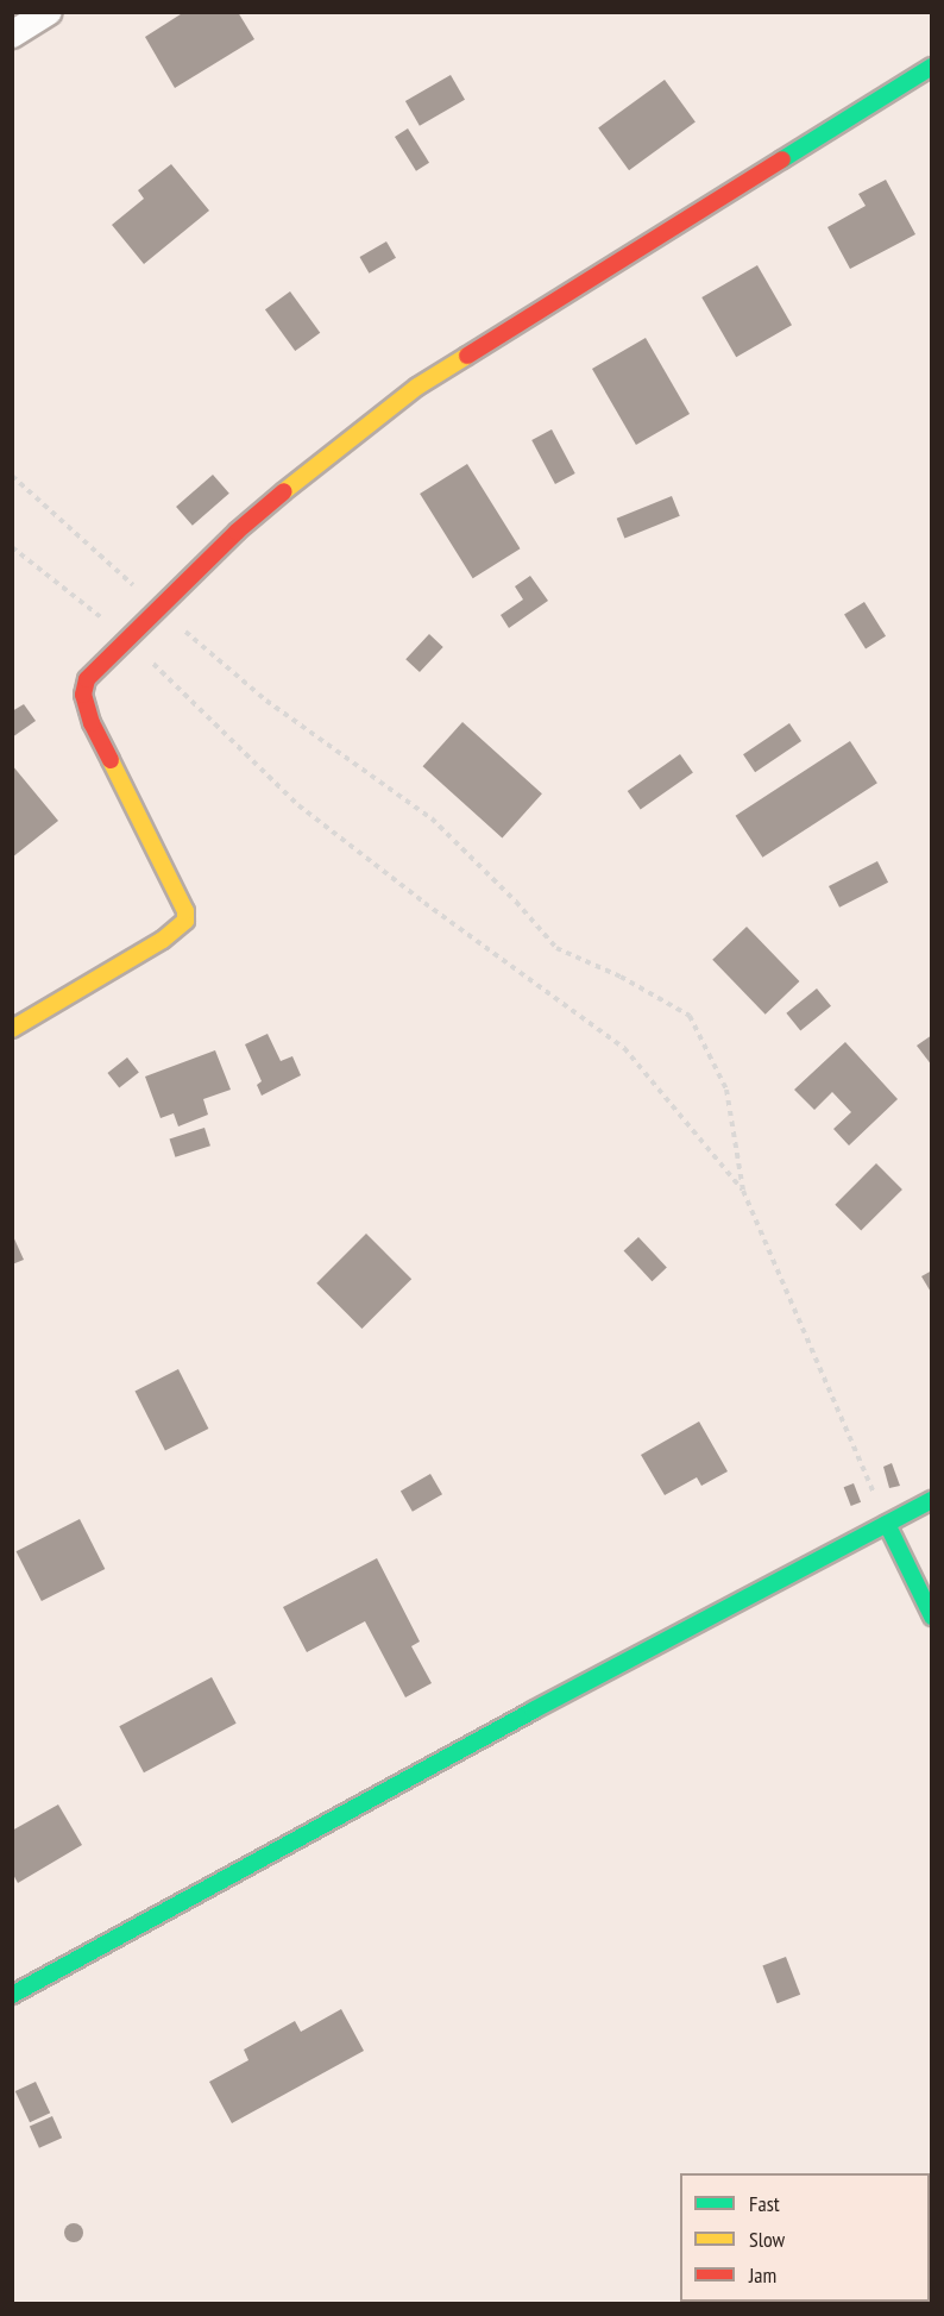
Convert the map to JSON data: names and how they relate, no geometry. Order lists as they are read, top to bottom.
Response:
{
  "legend": ["Fast", "Slow", "Jam"]
}
